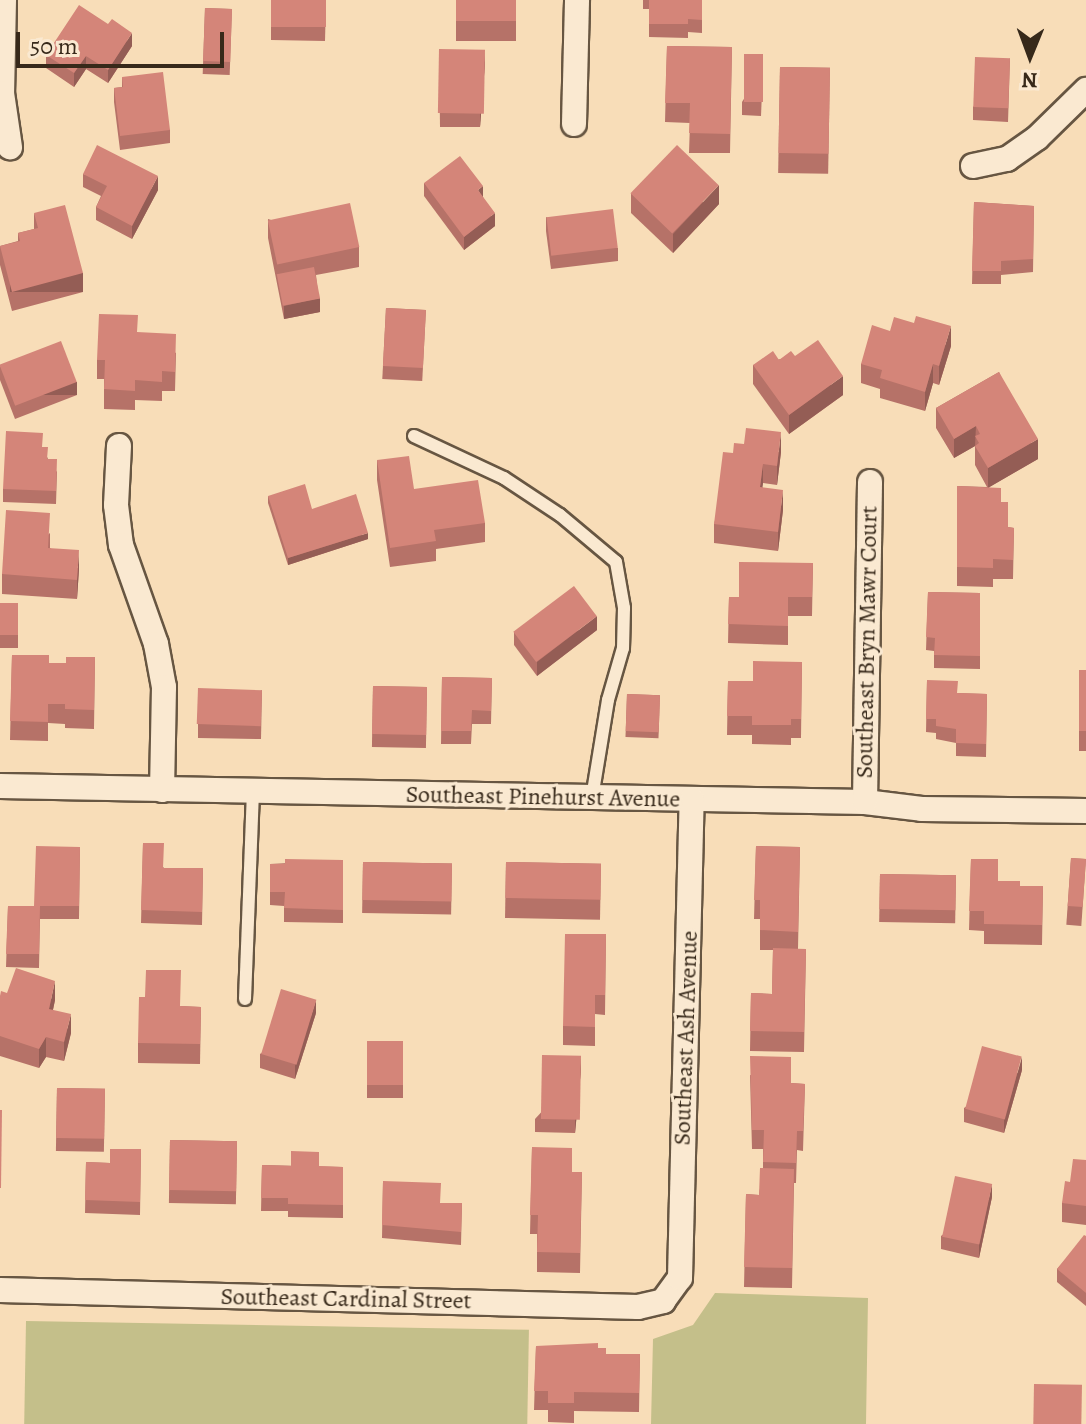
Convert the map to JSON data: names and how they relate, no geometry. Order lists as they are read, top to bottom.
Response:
{
  "streets": {
    "street": [
      "Southeast Bryn Mawr Court",
      "Southeast Pinehurst Avenue",
      "Southeast Ash Avenue",
      "Southeast Cardinal Street"
    ]
  },
  "crossings": [
    ["Southeast Bryn Mawr Court", "Southeast Pinehurst Avenue"],
    ["Southeast Pinehurst Avenue", "Southeast Ash Avenue"],
    ["Southeast Ash Avenue", "Southeast Cardinal Street"]
  ],
  "scale_bar": "50 m",
  "north": "bottom"
}
